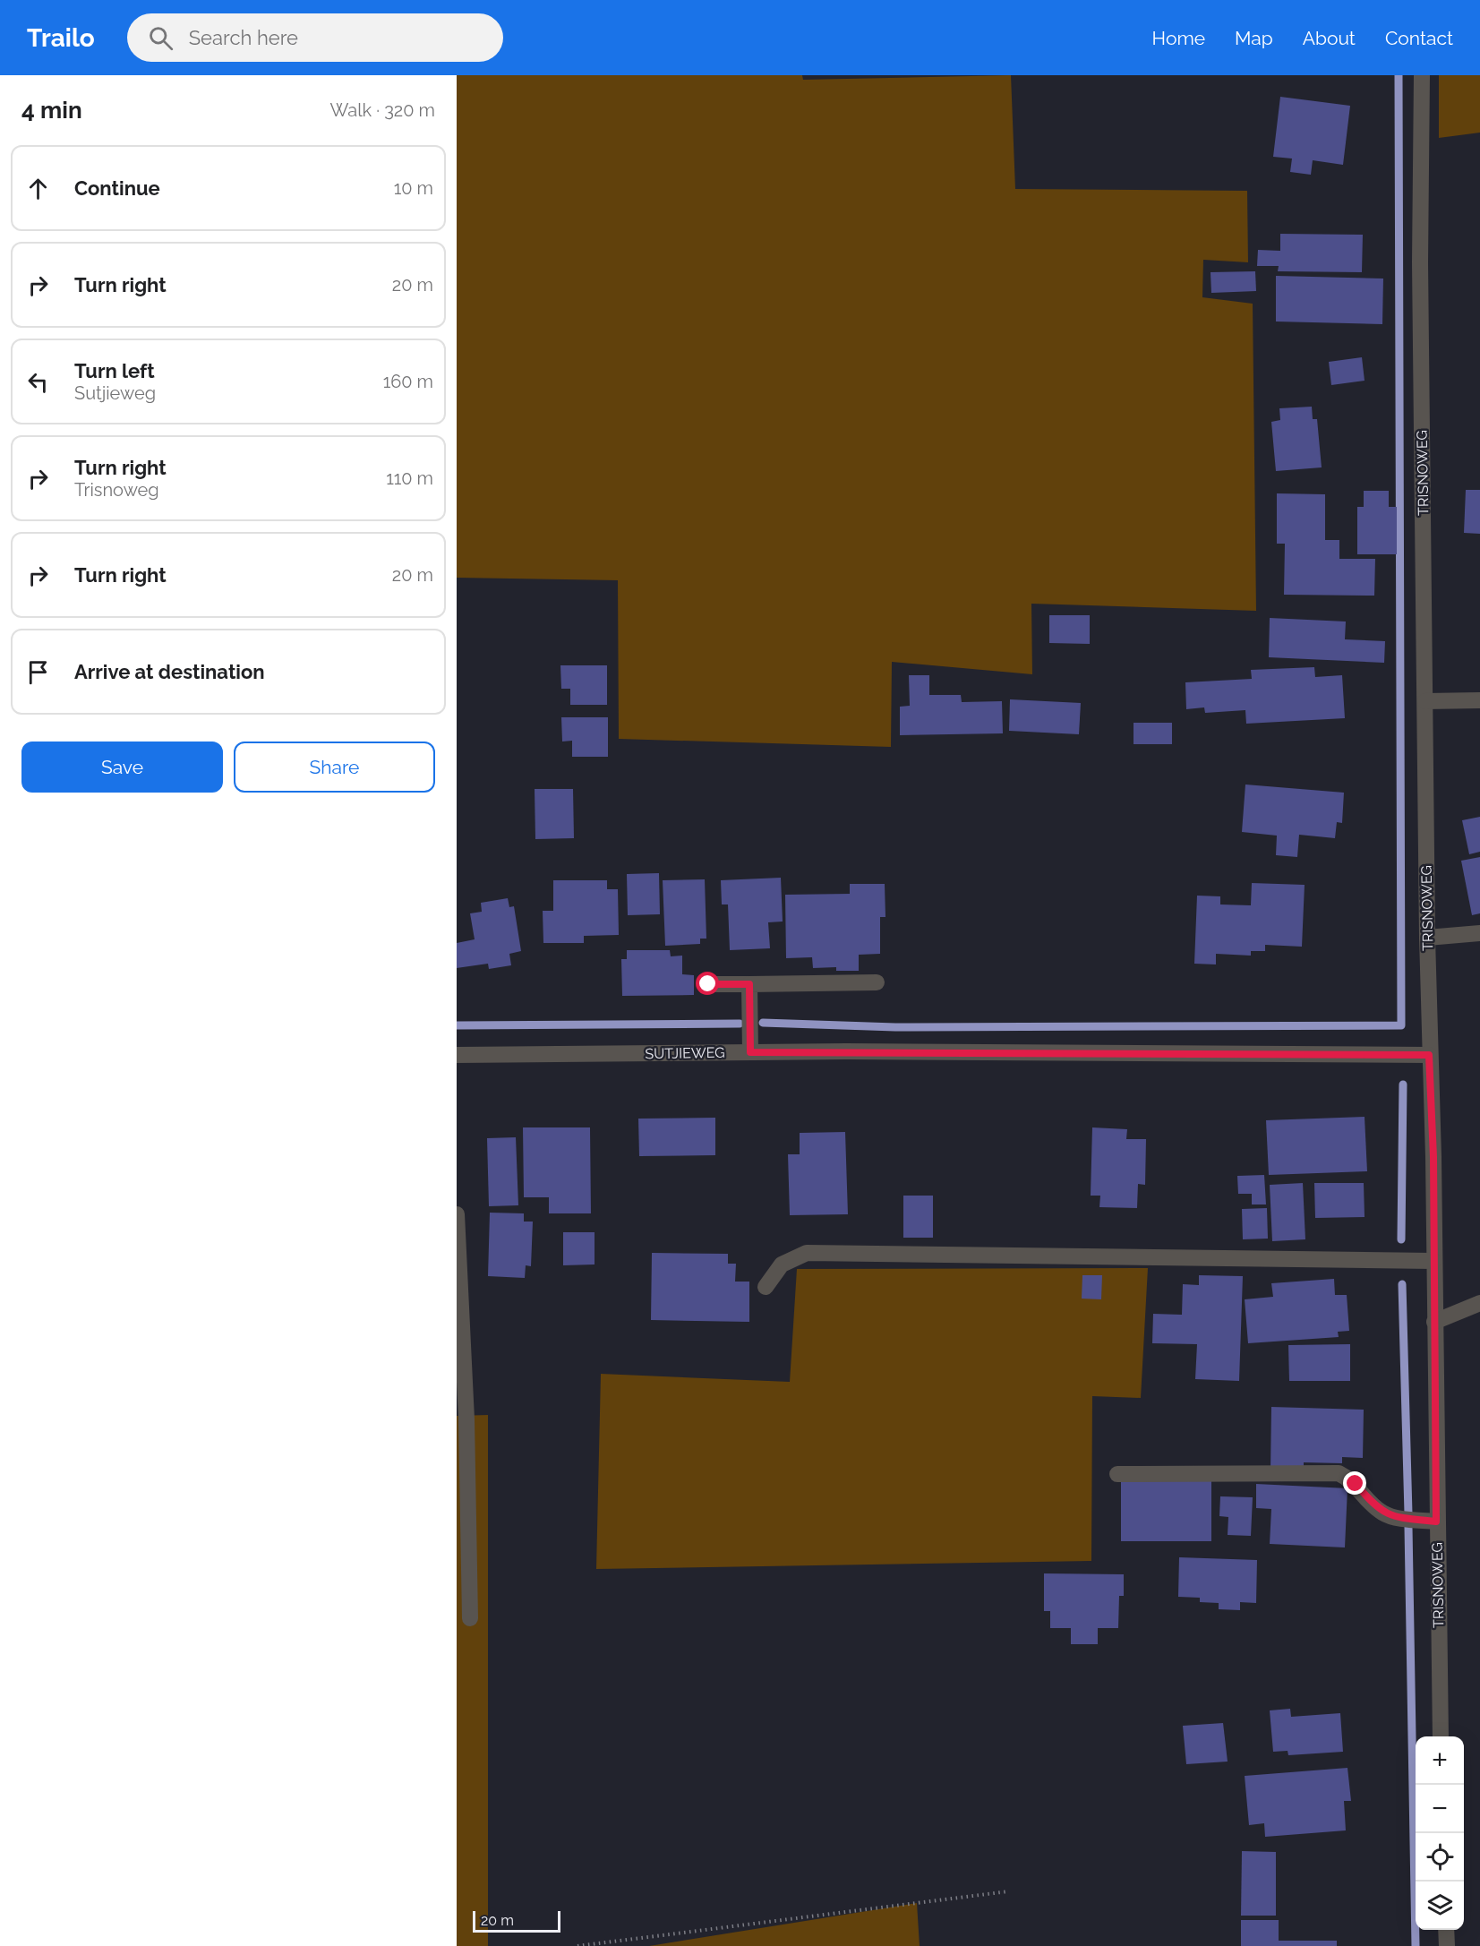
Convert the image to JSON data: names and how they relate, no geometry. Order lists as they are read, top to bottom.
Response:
{
  "streets": {
    "street": ["TRISNOWEG", "SUTJIEWEG"]
  },
  "crossings": [
    ["TRISNOWEG", "SUTJIEWEG"]
  ],
  "scale_bar": "20 m",
  "page": {
    "header": "Trailo",
    "search": "Search here",
    "nav": [
      "Home",
      "Map",
      "About",
      "Contact"
    ],
    "heading": ["4 min", "Walk · 320 m"],
    "list": [
      ["Continue", "10 m"],
      ["Turn right", "20 m"],
      ["Turn left", "Sutjieweg", "160 m"],
      ["Turn right", "Trisnoweg", "110 m"],
      ["Turn right", "20 m"],
      "Arrive at destination"
    ],
    "buttons": ["Save", "Share"],
    "map_buttons": ["+", "−"],
    "scale": "20 m"
  }
}
